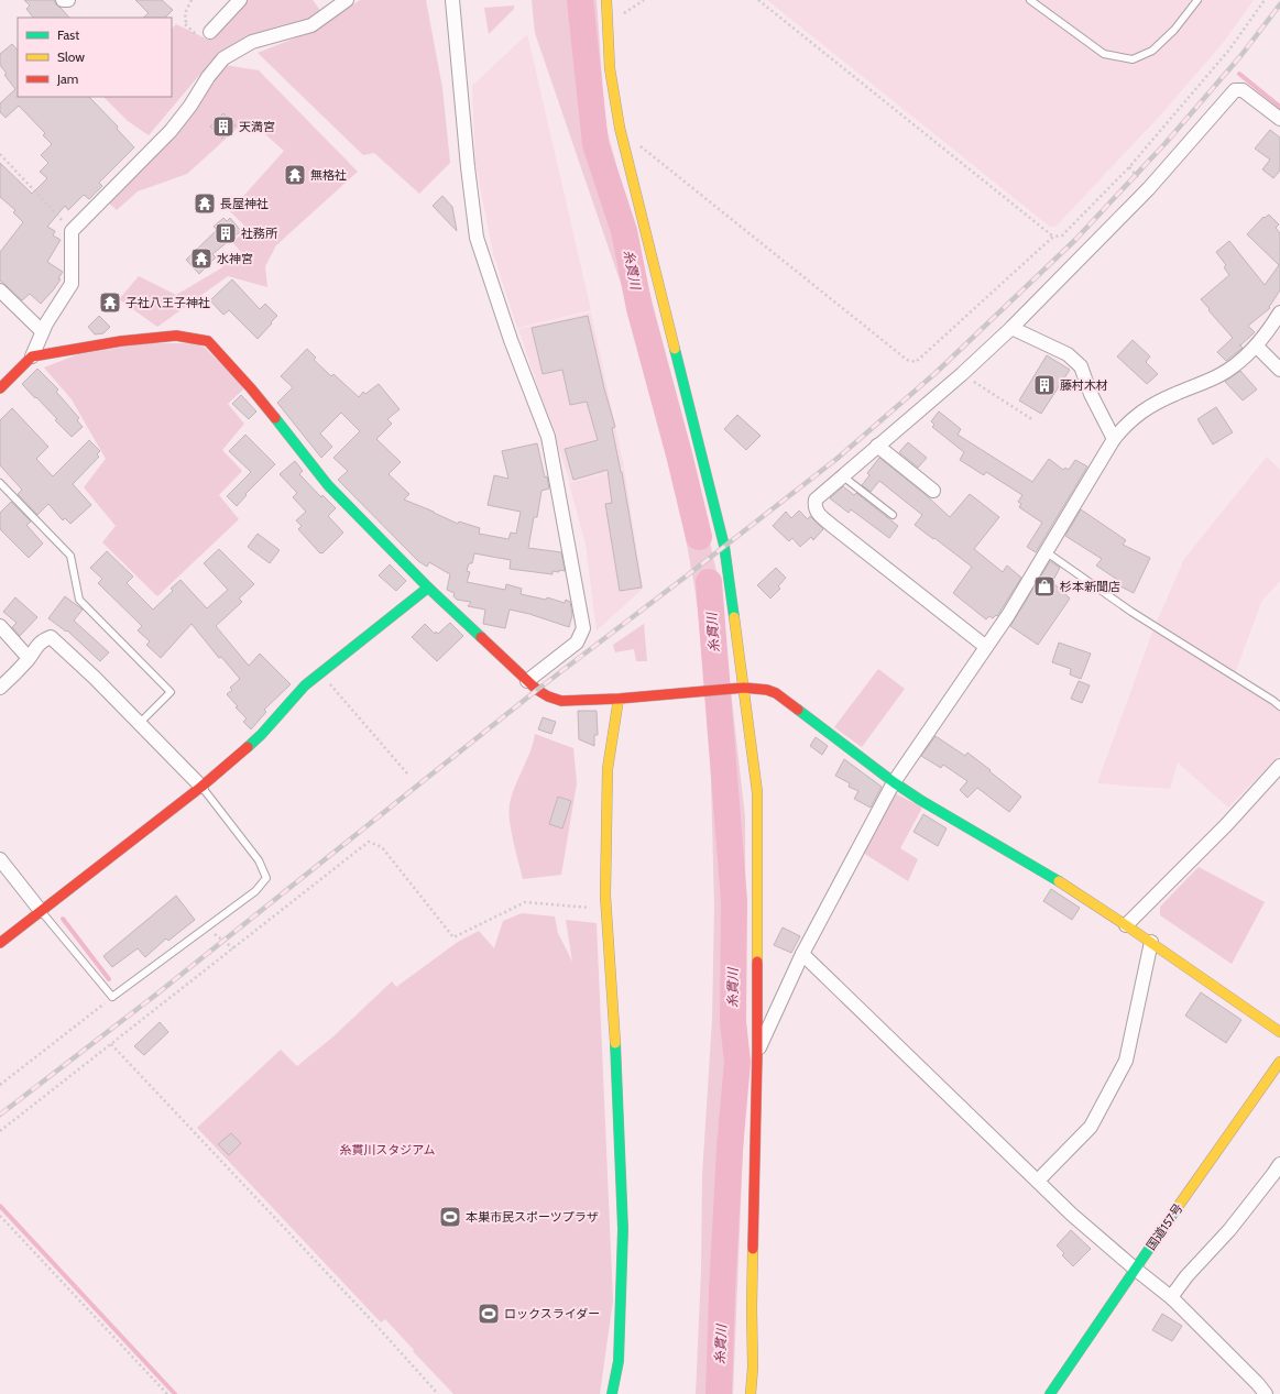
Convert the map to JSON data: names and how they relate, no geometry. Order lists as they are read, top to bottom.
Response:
{
  "streets": {
    "main road": ["国道157号"]
  },
  "water": ["糸貫川"],
  "parks": ["糸貫川スタジアム"],
  "places": {
    "building": ["天満宮", "社務所", "藤村木材"],
    "temple": [
      "無格社",
      "長屋神社",
      "水神宮",
      "子社八王子神社"
    ],
    "shop": ["杉本新聞店"],
    "sports": ["本巣市民スポーツプラザ", "ロックスライダー"]
  },
  "legend": ["Fast", "Slow", "Jam"]
}
